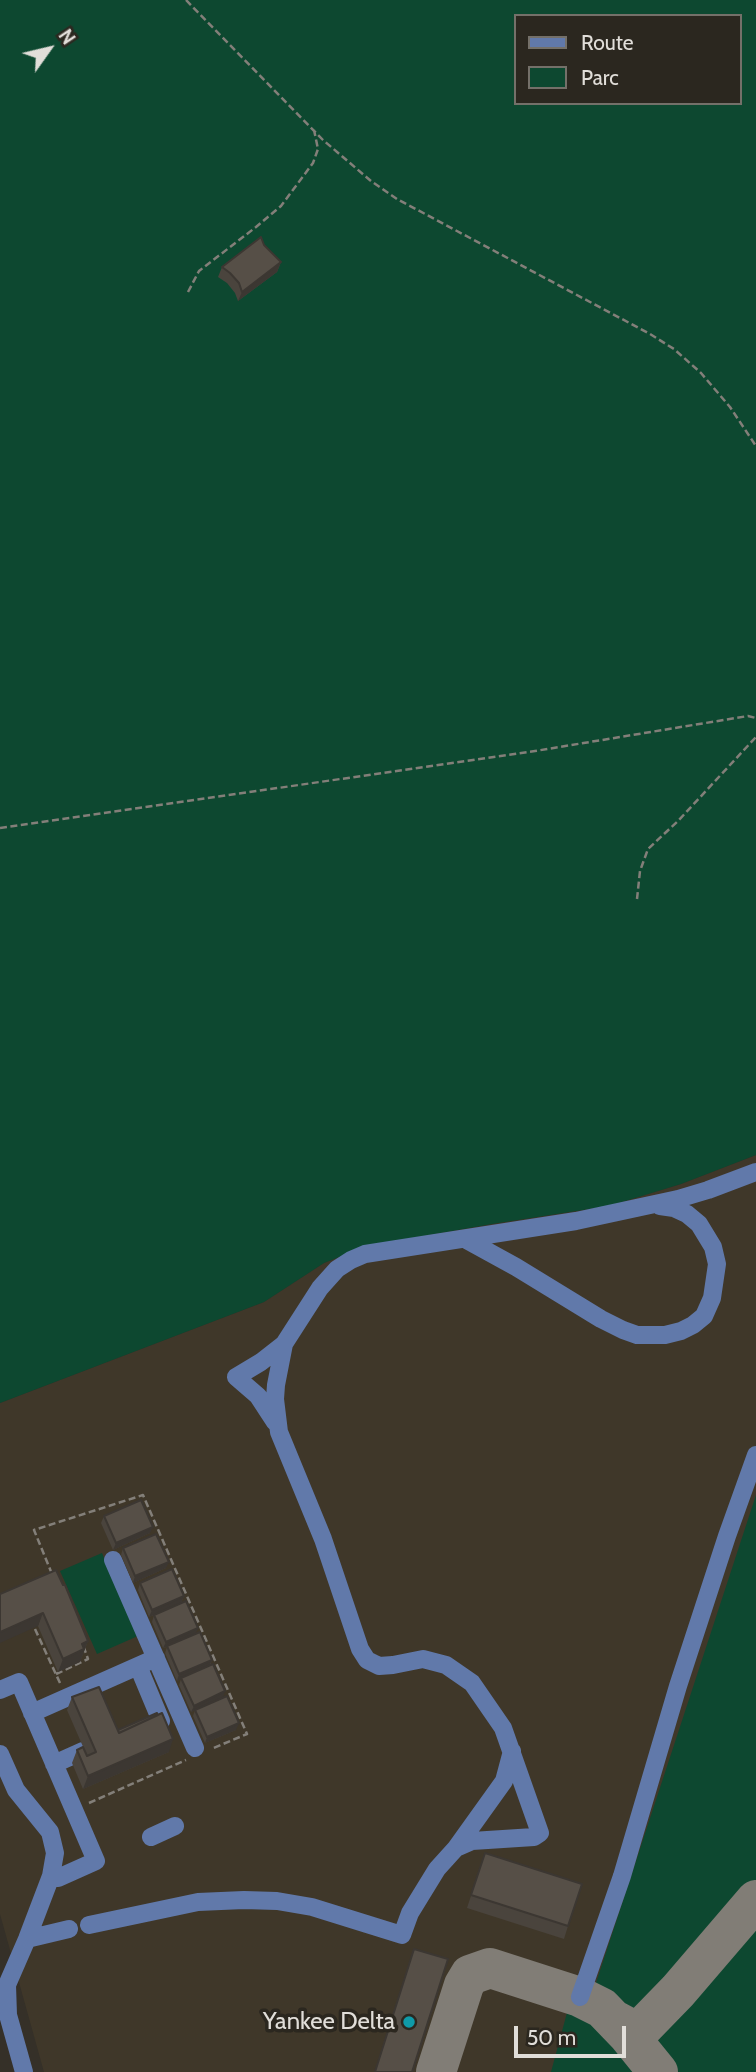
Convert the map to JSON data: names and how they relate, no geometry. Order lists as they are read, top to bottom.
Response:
{
  "places": ["Yankee Delta"],
  "legend": ["Route", "Parc"],
  "scale_bar": "50 m",
  "north": "top right"
}
